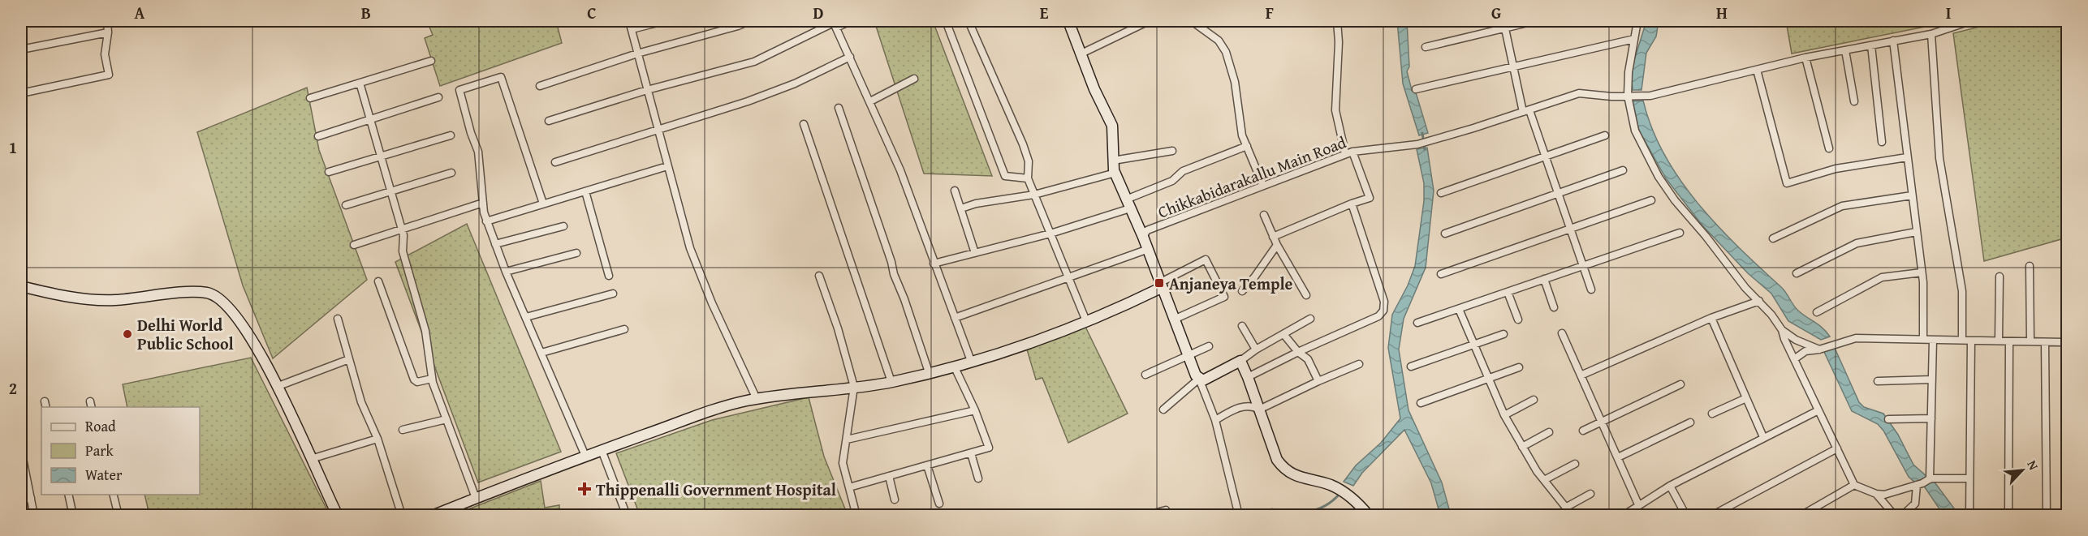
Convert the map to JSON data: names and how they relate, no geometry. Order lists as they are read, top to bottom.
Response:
{
  "streets": {
    "street": ["Chikkabidarakallu Main Road"]
  },
  "places": {
    "transit": ["Anjaneya Temple"],
    "other": ["Delhi World Public School"],
    "health": ["Thippenalli Government Hospital"]
  },
  "legend": ["Road", "Park", "Water"],
  "north": "top right",
  "grid": {
    "columns": [
      "A",
      "B",
      "C",
      "D",
      "E",
      "F",
      "G",
      "H",
      "I"
    ],
    "rows": ["1", "2"]
  }
}
